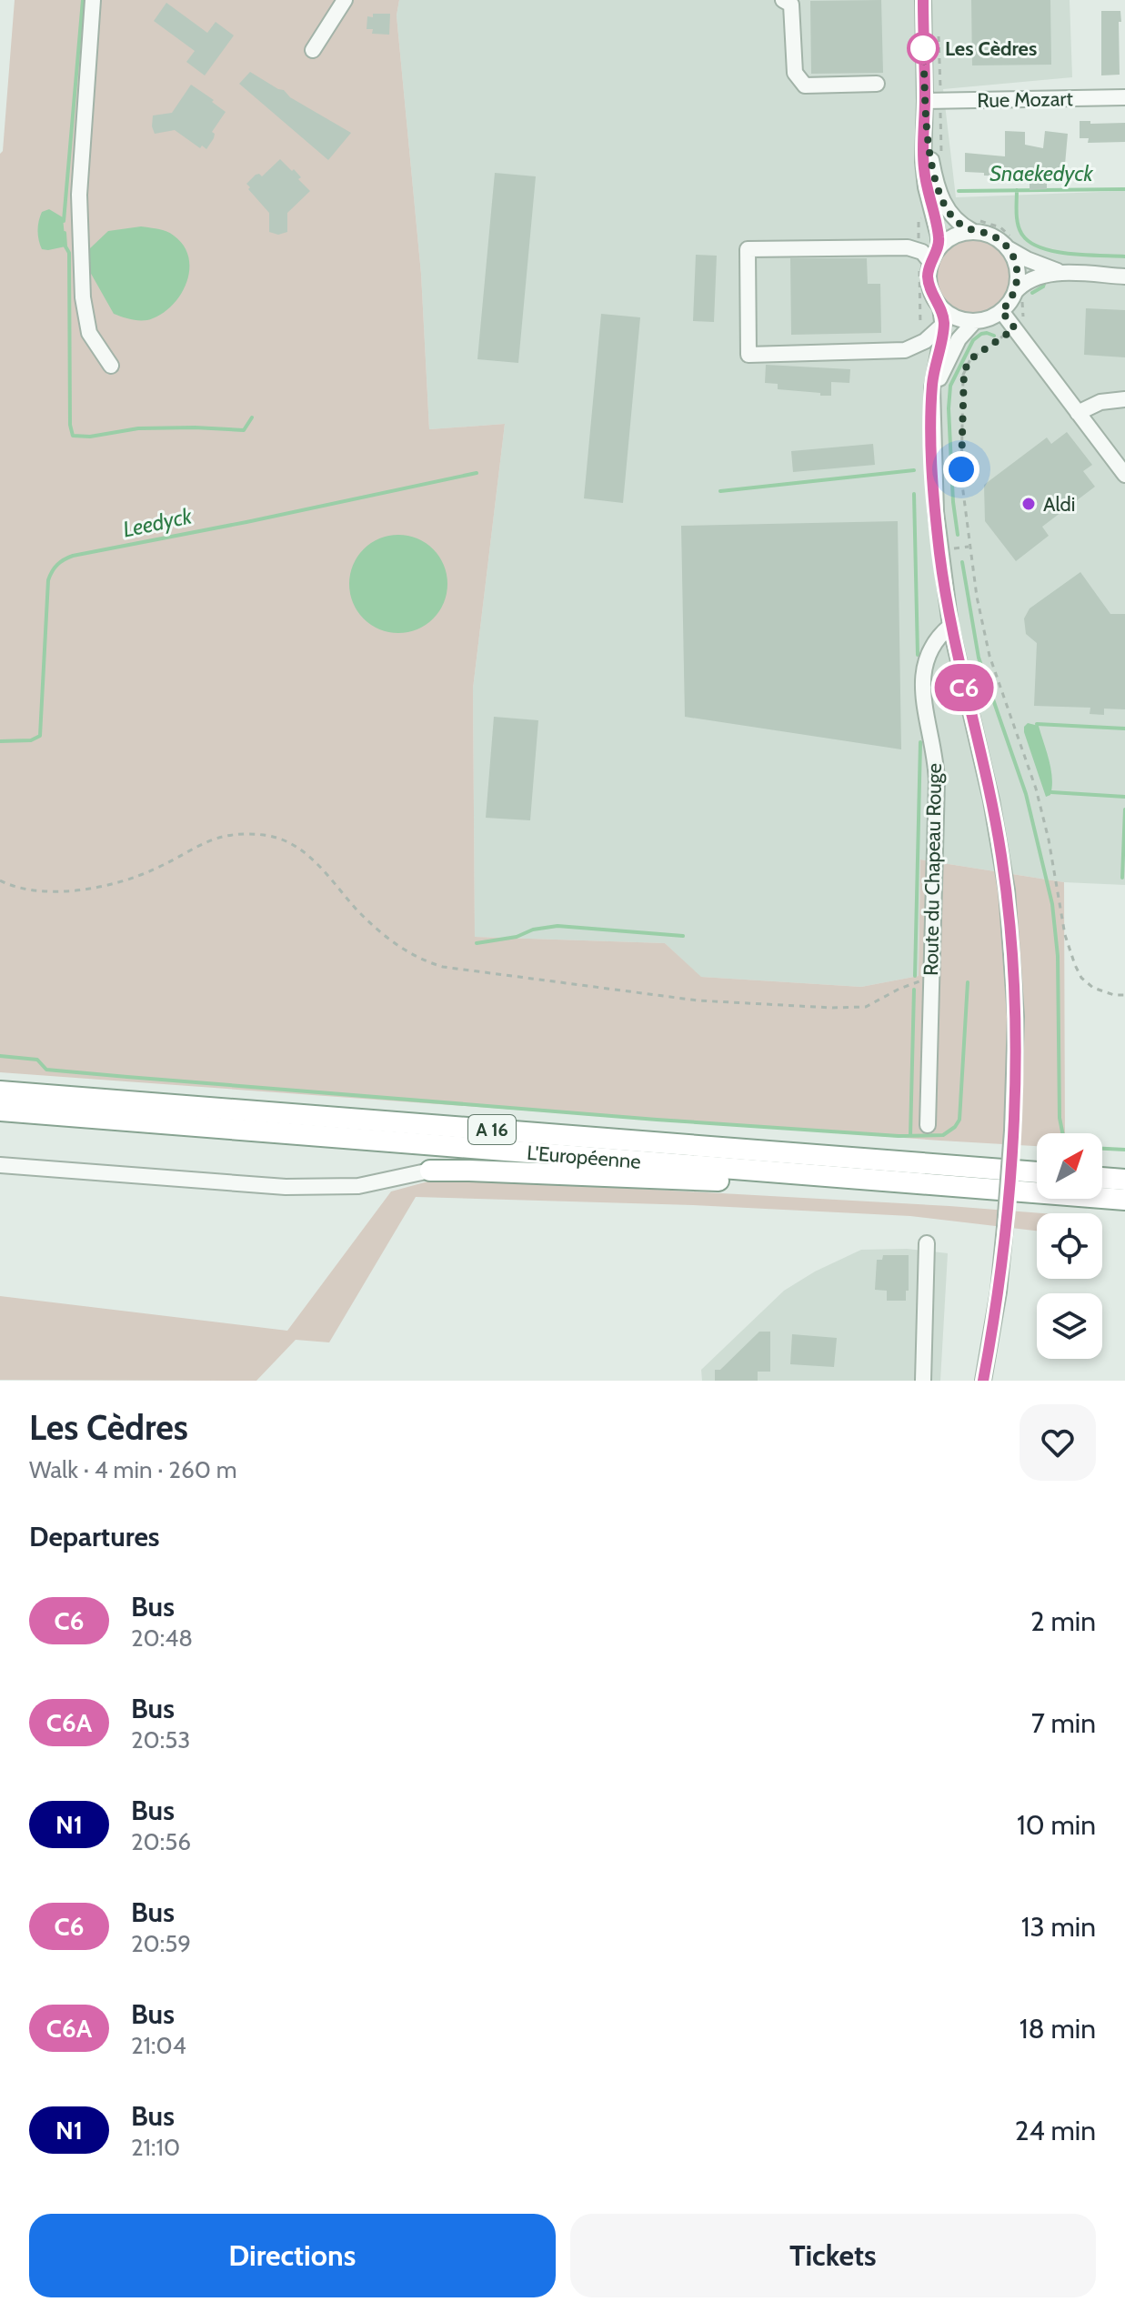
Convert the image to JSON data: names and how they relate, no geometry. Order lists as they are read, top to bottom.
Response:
{
  "streets": {
    "highway": ["A 16", "L'Européenne"],
    "street": ["Rue Mozart", "Route du Chapeau Rouge"]
  },
  "water": ["Snaekedyck", "Leedyck"],
  "places": ["Les Cèdres", "Aldi"],
  "lines": ["bus line C6"],
  "north": "top right",
  "page": {
    "on_map": "C6",
    "heading": [
      ["Les Cèdres", "Walk · 4 min · 260 m"],
      "Departures"
    ],
    "list": [
      {
        "mark": "C6",
        "name": "Bus",
        "note": "20:48",
        "value": "2 min"
      },
      {
        "mark": "C6A",
        "name": "Bus",
        "note": "20:53",
        "value": "7 min"
      },
      {
        "mark": "N1",
        "name": "Bus",
        "note": "20:56",
        "value": "10 min"
      },
      {
        "mark": "C6",
        "name": "Bus",
        "note": "20:59",
        "value": "13 min"
      },
      {
        "mark": "C6A",
        "name": "Bus",
        "note": "21:04",
        "value": "18 min"
      },
      {
        "mark": "N1",
        "name": "Bus",
        "note": "21:10",
        "value": "24 min"
      }
    ],
    "buttons": ["Directions", "Tickets"]
  }
}
